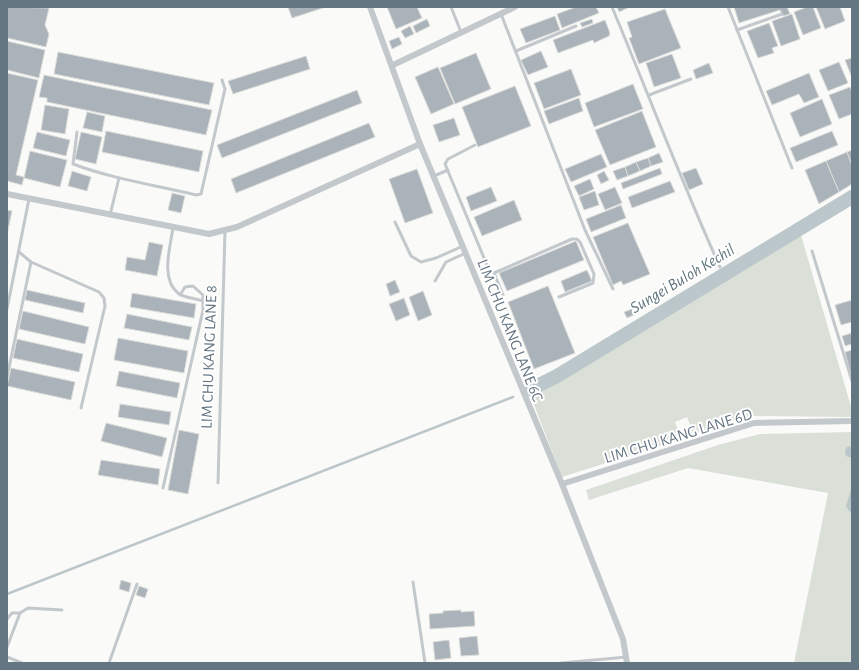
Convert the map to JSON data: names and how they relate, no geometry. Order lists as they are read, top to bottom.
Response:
{
  "streets": {
    "street": ["LIM CHU KANG LANE 6C", "LIM CHU KANG LANE 6D"],
    "lane": ["LIM CHU KANG LANE 8"]
  },
  "crossings": [
    ["LIM CHU KANG LANE 6C", "LIM CHU KANG LANE 6D"]
  ],
  "water": ["Sungei Buloh Kechil"]
}
